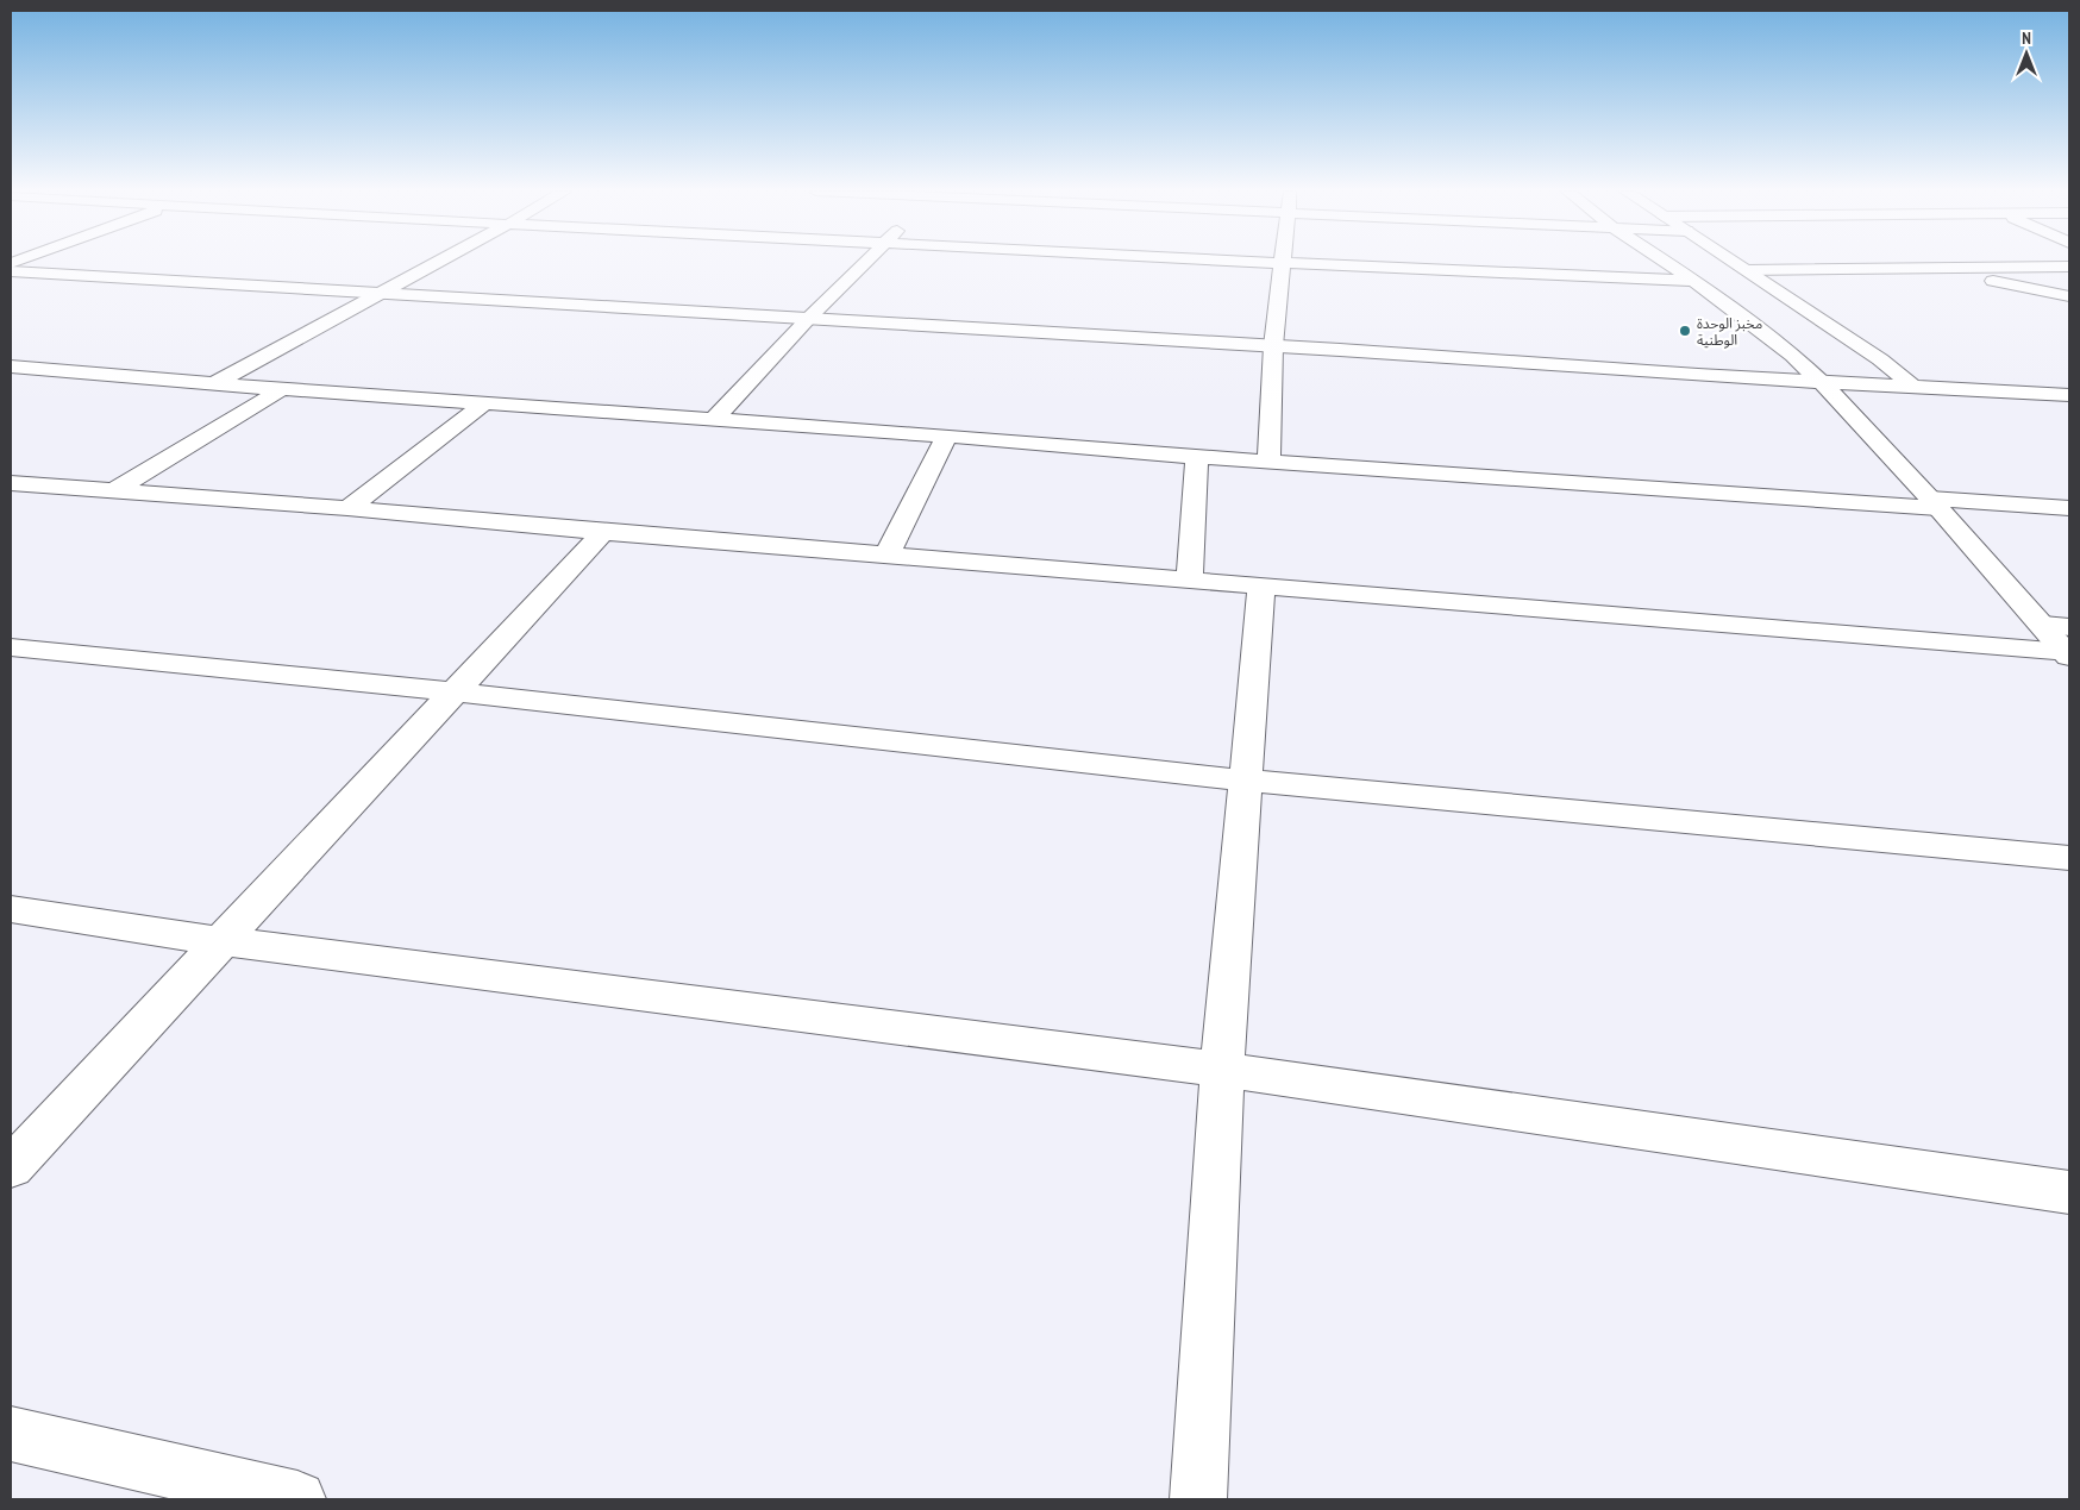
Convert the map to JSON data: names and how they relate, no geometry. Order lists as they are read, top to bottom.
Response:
{
  "places": ["مخبز الوحدة الوطنية"],
  "north": "top"
}
